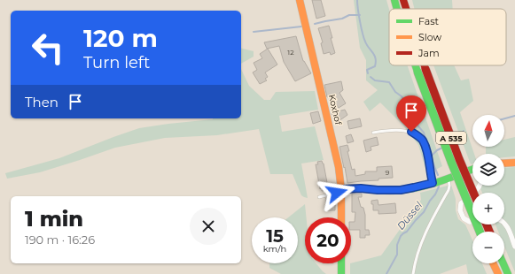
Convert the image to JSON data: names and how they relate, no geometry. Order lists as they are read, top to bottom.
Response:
{
  "streets": {
    "main road": ["Koxhof", "A 535"]
  },
  "water": ["Düssel"],
  "house_numbers": ["12", "9"],
  "legend": ["Fast", "Slow", "Jam"],
  "north": "top",
  "page": {
    "turn": ["120 m", "Turn left"],
    "then": "Then",
    "map_buttons": ["+", "−"],
    "heading": ["1 min", "190 m · 16:26"],
    "speed": "15 km/h",
    "limit": "20"
  }
}
